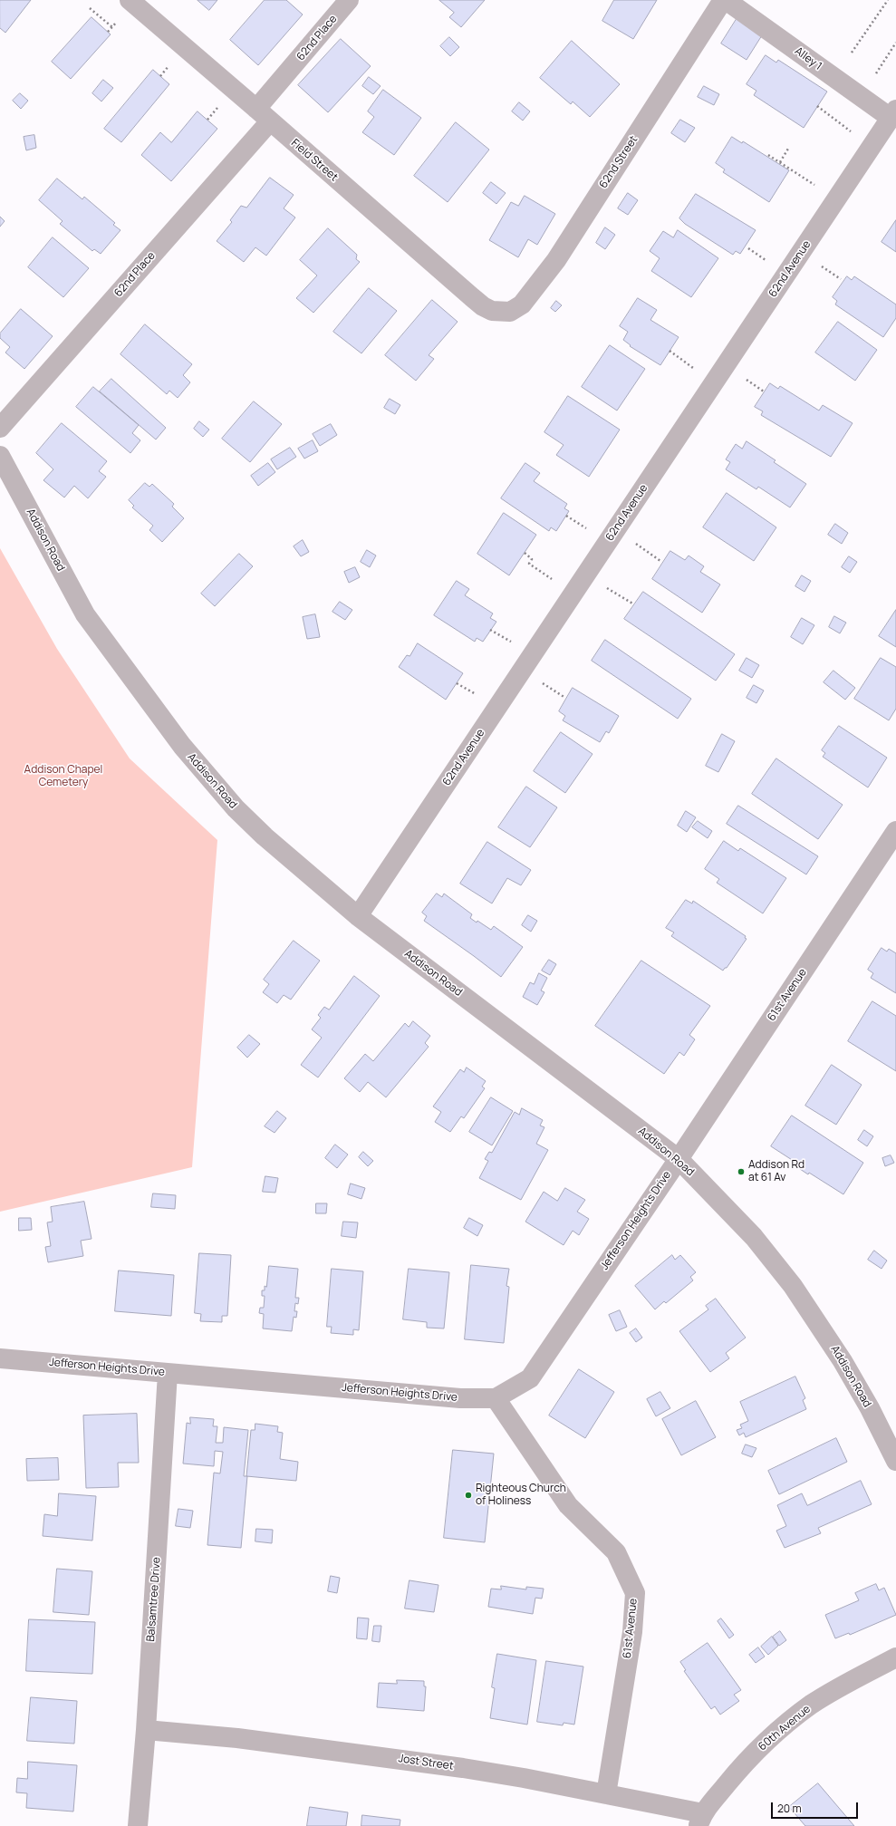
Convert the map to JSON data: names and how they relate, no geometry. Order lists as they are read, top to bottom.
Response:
{
  "streets": {
    "street": [
      "62nd Place",
      "Alley 1",
      "Field Street",
      "62nd Street",
      "62nd Avenue",
      "Addison Road",
      "61st Avenue",
      "Jefferson Heights Drive",
      "Balsamtree Drive",
      "60th Avenue",
      "Jost Street"
    ]
  },
  "crossings": [
    ["62nd Place", "Field Street"],
    ["Alley 1", "62nd Street"],
    ["Alley 1", "62nd Avenue"],
    ["Field Street", "62nd Street"],
    ["62nd Avenue", "Addison Road"],
    ["Addison Road", "61st Avenue"],
    ["Addison Road", "Jefferson Heights Drive"],
    ["61st Avenue", "Jefferson Heights Drive"],
    ["61st Avenue", "Jost Street"],
    ["Jefferson Heights Drive", "Balsamtree Drive"],
    ["Balsamtree Drive", "Jost Street"],
    ["60th Avenue", "Jost Street"]
  ],
  "parks": ["Addison Chapel Cemetery"],
  "places": ["Addison Rd at 61 Av", "Righteous Church of Holiness"],
  "scale_bar": "20 m"
}
